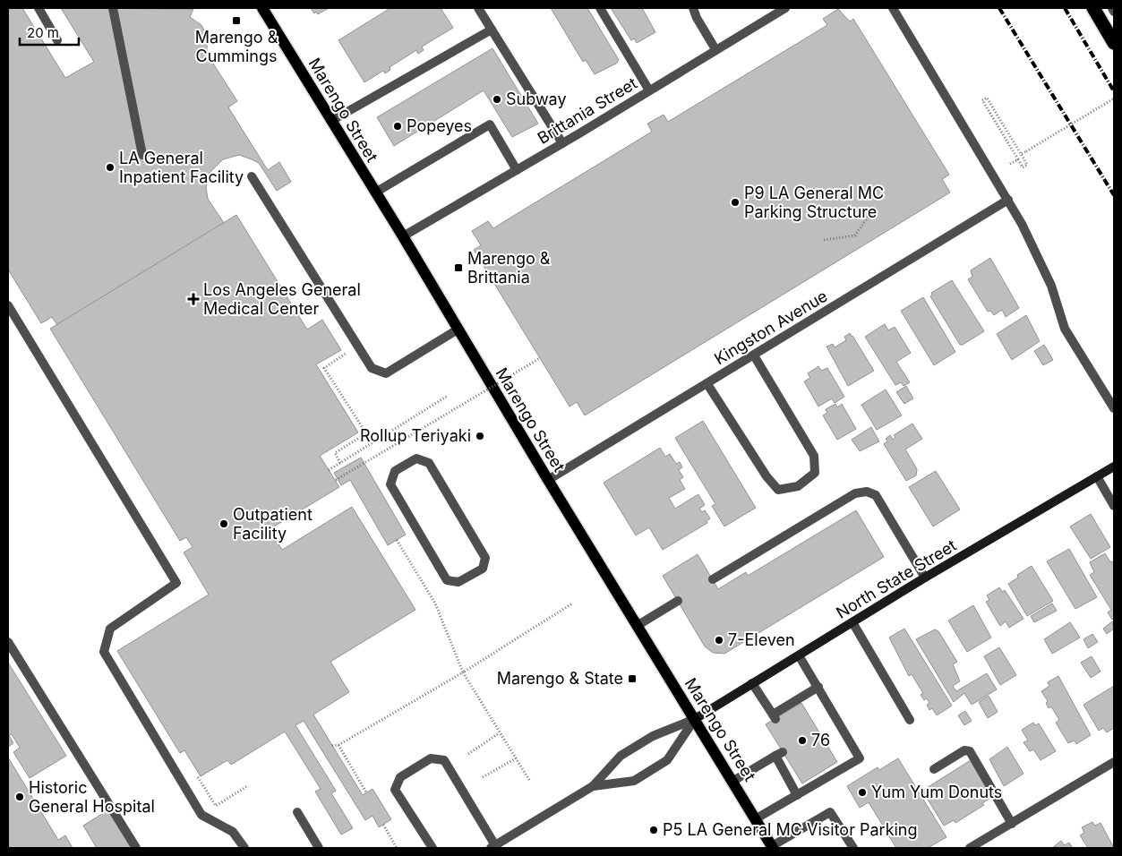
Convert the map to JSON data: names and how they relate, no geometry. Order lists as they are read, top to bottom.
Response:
{
  "streets": {
    "main road": ["Marengo Street", "North State Street"],
    "street": ["Brittania Street", "Kingston Avenue"]
  },
  "crossings": [
    ["Marengo Street", "Brittania Street"],
    ["Marengo Street", "Kingston Avenue"],
    ["Marengo Street", "North State Street"]
  ],
  "places": {
    "transit": ["Marengo & Cummings", "Marengo & Brittania", "Marengo & State"],
    "other": [
      "Subway",
      "Popeyes",
      "LA General Inpatient Facility",
      "P9 LA General MC Parking Structure",
      "Rollup Teriyaki",
      "Outpatient Facility",
      "7-Eleven",
      "76",
      "Yum Yum Donuts",
      "Historic General Hospital",
      "P5 LA General MC Visitor Parking"
    ],
    "health": ["Los Angeles General Medical Center"]
  },
  "scale_bar": "20 m"
}
